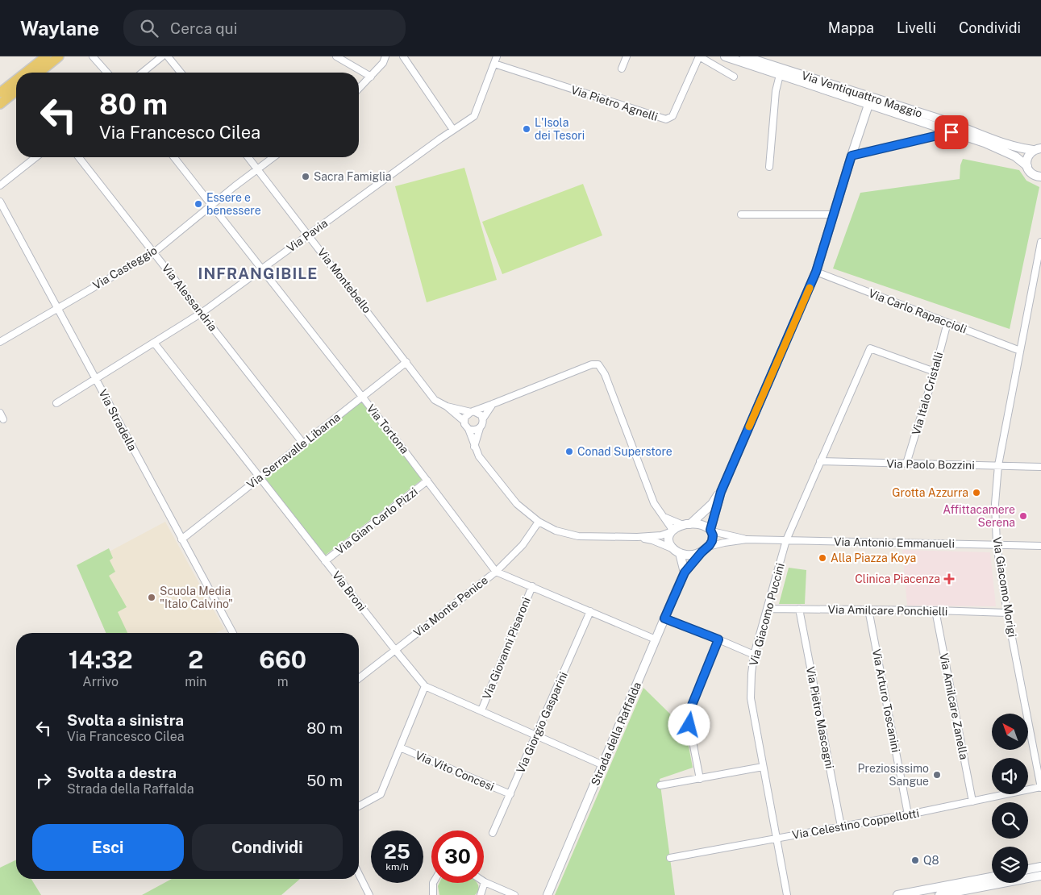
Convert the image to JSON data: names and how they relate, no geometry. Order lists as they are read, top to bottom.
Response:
{
  "streets": {
    "street": [
      "Via Ventiquattro Maggio",
      "Via Pietro Agnelli",
      "Via Pavia",
      "Via Casteggio",
      "Via Montebello",
      "Via Alessandria",
      "Via Carlo Rapaccioli",
      "Via Italo Cristalli",
      "Via Stradella",
      "Via Tortona",
      "Via Serravalle Libarna",
      "Via Paolo Bozzini",
      "Via Gian Carlo Pizzi",
      "Via Antonio Emmanueli",
      "Via Giacomo Morigi",
      "Via Broni",
      "Via Monte Penice",
      "Via Amilcare Ponchielli",
      "Via Giacomo Puccini",
      "Via Giovanni Pisaroni",
      "Via Arturo Toscanini",
      "Via Amilcare Zanella",
      "Via Pietro Mascagni",
      "Via Giorgio Gasparini",
      "Strada della Raffalda",
      "Via Vito Concesi",
      "Via Celestino Coppellotti"
    ]
  },
  "crossings": [
    ["Via Ventiquattro Maggio", "Strada della Raffalda"],
    ["Via Pietro Agnelli", "Via Pavia"],
    ["Via Pavia", "Via Montebello"],
    ["Via Pavia", "Via Alessandria"],
    ["Via Pavia", "Via Stradella"],
    ["Via Pavia", "Via Tortona"],
    ["Via Pavia", "Via Broni"],
    ["Via Casteggio", "Via Montebello"],
    ["Via Casteggio", "Via Alessandria"],
    ["Via Casteggio", "Via Stradella"],
    ["Via Casteggio", "Via Tortona"],
    ["Via Montebello", "Via Serravalle Libarna"],
    ["Via Alessandria", "Via Serravalle Libarna"],
    ["Via Carlo Rapaccioli", "Via Italo Cristalli"],
    ["Via Carlo Rapaccioli", "Via Giacomo Morigi"],
    ["Via Carlo Rapaccioli", "Strada della Raffalda"],
    ["Via Italo Cristalli", "Via Paolo Bozzini"],
    ["Via Italo Cristalli", "Via Giacomo Puccini"],
    ["Via Stradella", "Via Serravalle Libarna"],
    ["Via Tortona", "Via Serravalle Libarna"],
    ["Via Tortona", "Via Gian Carlo Pizzi"],
    ["Via Tortona", "Via Monte Penice"],
    ["Via Serravalle Libarna", "Via Broni"],
    ["Via Paolo Bozzini", "Via Giacomo Morigi"],
    ["Via Paolo Bozzini", "Via Giacomo Puccini"],
    ["Via Gian Carlo Pizzi", "Via Broni"],
    ["Via Antonio Emmanueli", "Via Giacomo Morigi"],
    ["Via Antonio Emmanueli", "Via Giacomo Puccini"],
    ["Via Antonio Emmanueli", "Strada della Raffalda"],
    ["Via Giacomo Morigi", "Via Amilcare Ponchielli"],
    ["Via Giacomo Morigi", "Via Celestino Coppellotti"],
    ["Via Broni", "Via Monte Penice"],
    ["Via Broni", "Via Giovanni Pisaroni"],
    ["Via Broni", "Via Giorgio Gasparini"],
    ["Via Broni", "Strada della Raffalda"],
    ["Via Amilcare Ponchielli", "Via Giacomo Puccini"],
    ["Via Amilcare Ponchielli", "Via Arturo Toscanini"],
    ["Via Amilcare Ponchielli", "Via Amilcare Zanella"],
    ["Via Amilcare Ponchielli", "Via Pietro Mascagni"],
    ["Via Giacomo Puccini", "Via Celestino Coppellotti"],
    ["Via Arturo Toscanini", "Via Celestino Coppellotti"],
    ["Via Amilcare Zanella", "Via Celestino Coppellotti"],
    ["Via Pietro Mascagni", "Via Celestino Coppellotti"],
    ["Via Giorgio Gasparini", "Via Vito Concesi"]
  ],
  "districts": ["INFRANGIBILE"],
  "places": {
    "other": [
      "L'Isola dei Tesori",
      "Sacra Famiglia",
      "Essere e benessere",
      "Conad Superstore",
      "Grotta Azzurra",
      "Affittacamere Serena",
      "Alla Piazza Koya",
      "Scuola Media \"Italo Calvino\"",
      "Preziosissimo Sangue",
      "Q8"
    ],
    "health": ["Clinica Piacenza"]
  },
  "north": "top left",
  "page": {
    "header": "Waylane",
    "search": "Cerca qui",
    "nav": ["Mappa", "Livelli", "Condividi"],
    "turn": ["80 m", "Via Francesco Cilea"],
    "eta": [
      "14:32",
      "Arrivo",
      "2",
      "min",
      "660",
      "m"
    ],
    "list": [
      {
        "name": "Svolta a sinistra",
        "note": "Via Francesco Cilea",
        "value": "80 m"
      },
      {
        "name": "Svolta a destra",
        "note": "Strada della Raffalda",
        "value": "50 m"
      }
    ],
    "buttons": ["Esci", "Condividi"],
    "speed": "25 km/h",
    "limit": "30"
  }
}
